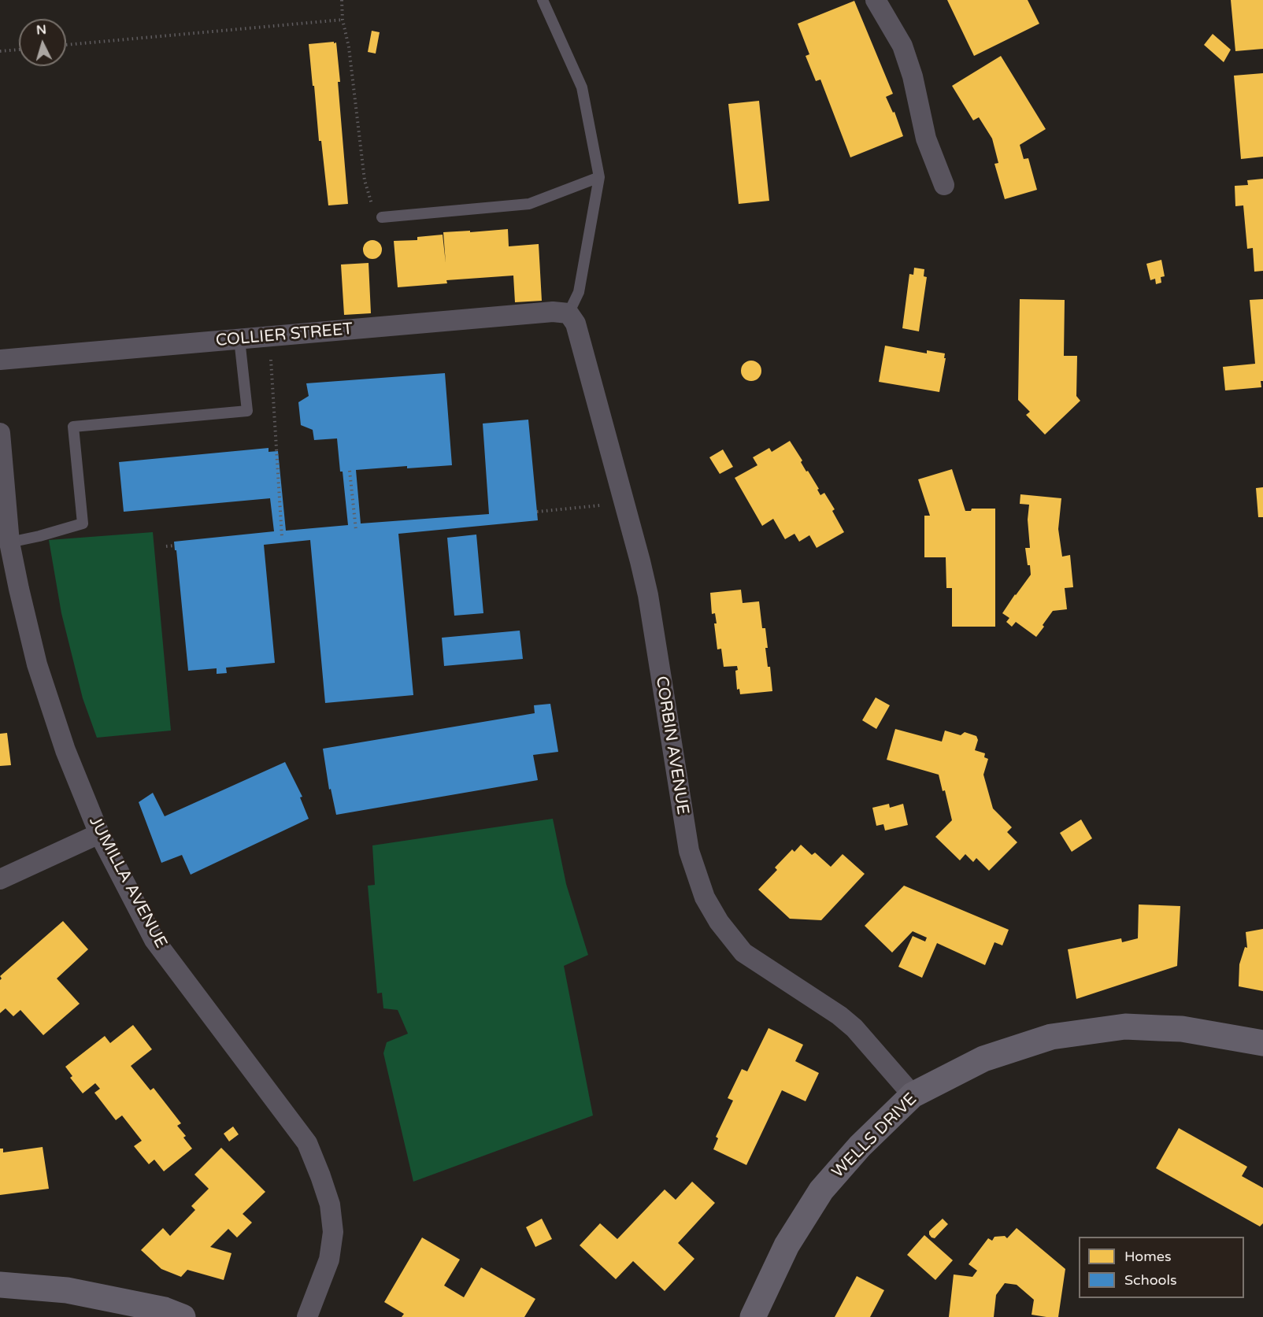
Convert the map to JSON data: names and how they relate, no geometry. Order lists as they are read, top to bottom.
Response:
{
  "streets": {
    "main road": ["WELLS DRIVE"],
    "street": ["COLLIER STREET", "CORBIN AVENUE", "JUMILLA AVENUE"]
  },
  "crossings": [
    ["COLLIER STREET", "CORBIN AVENUE"],
    ["CORBIN AVENUE", "WELLS DRIVE"]
  ],
  "legend": ["Homes", "Schools"],
  "north": "top"
}
